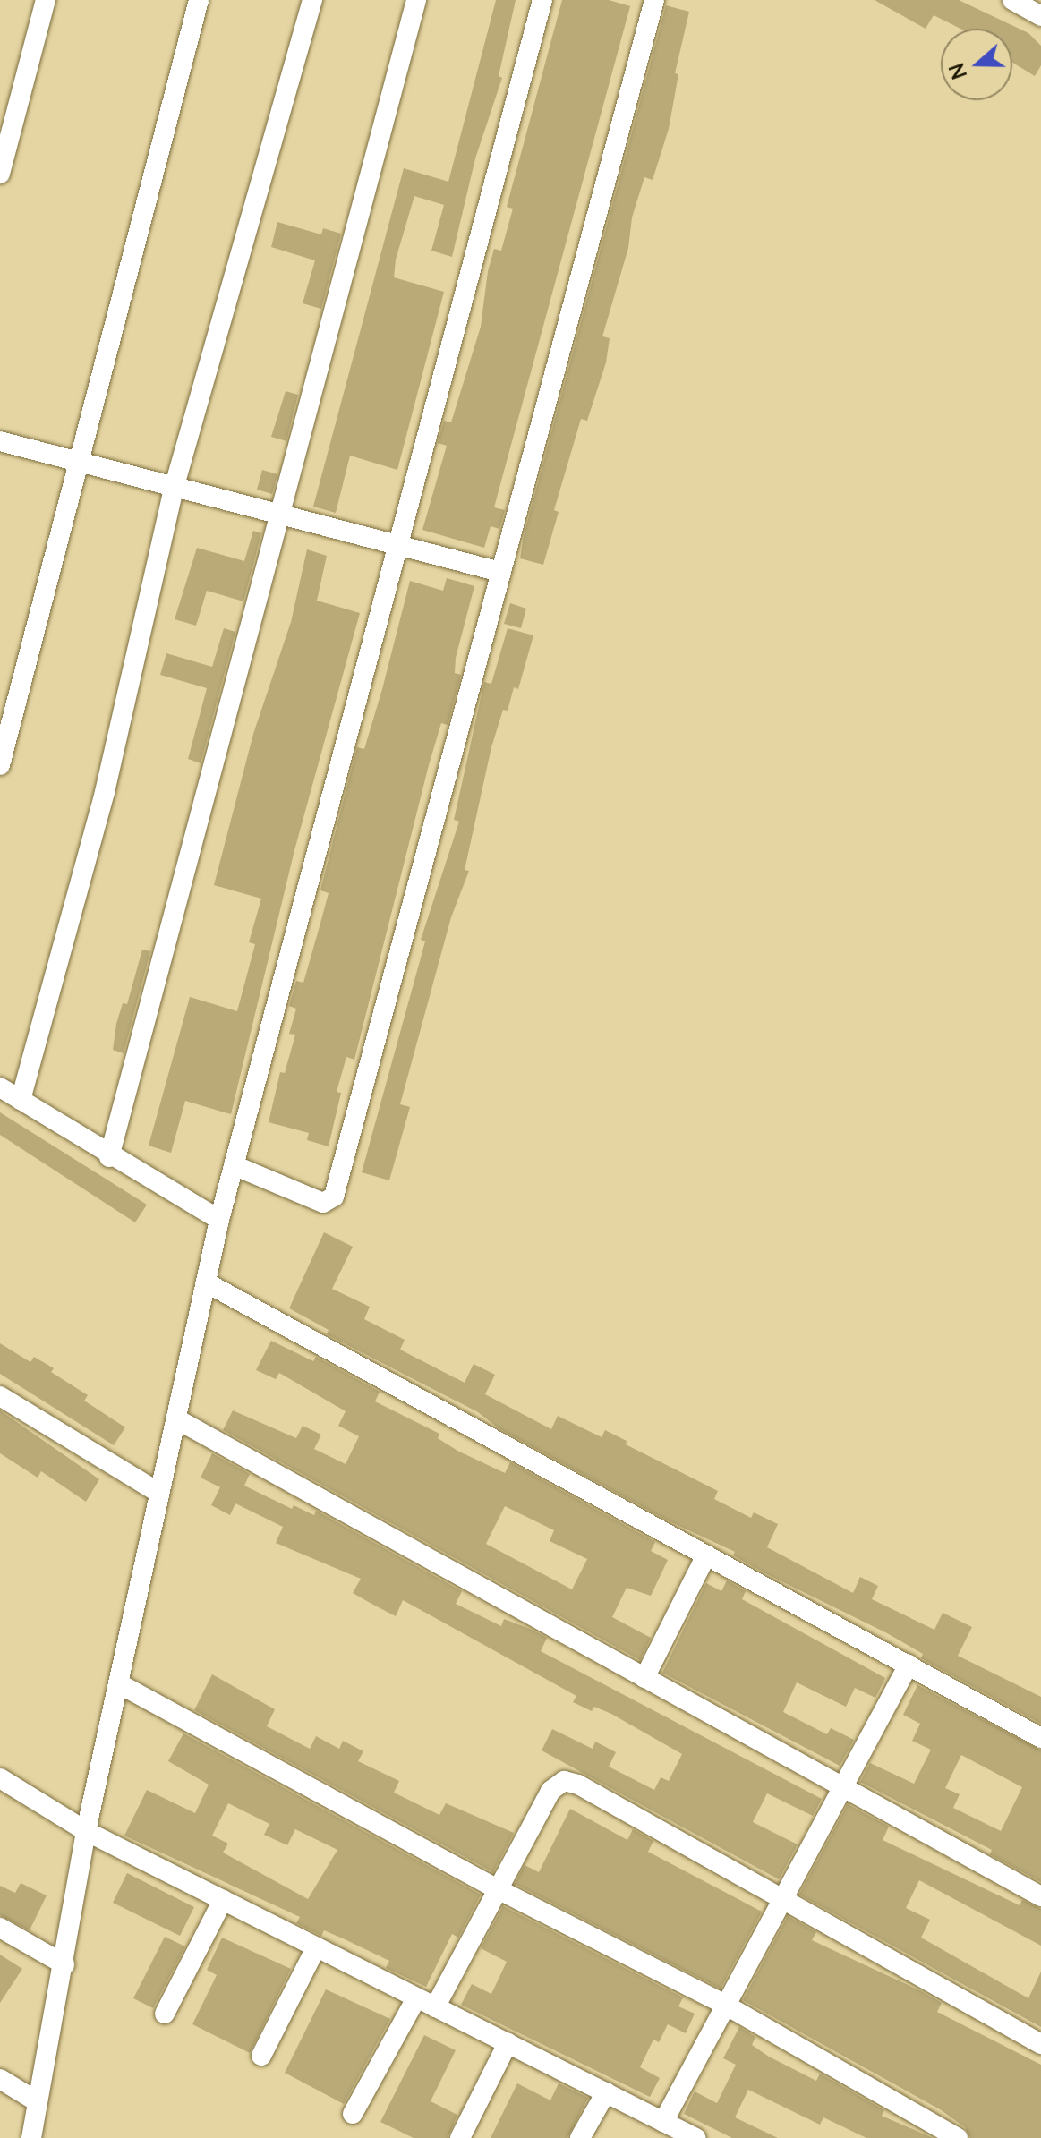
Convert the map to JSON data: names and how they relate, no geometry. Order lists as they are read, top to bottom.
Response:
{
  "north": "left"
}
